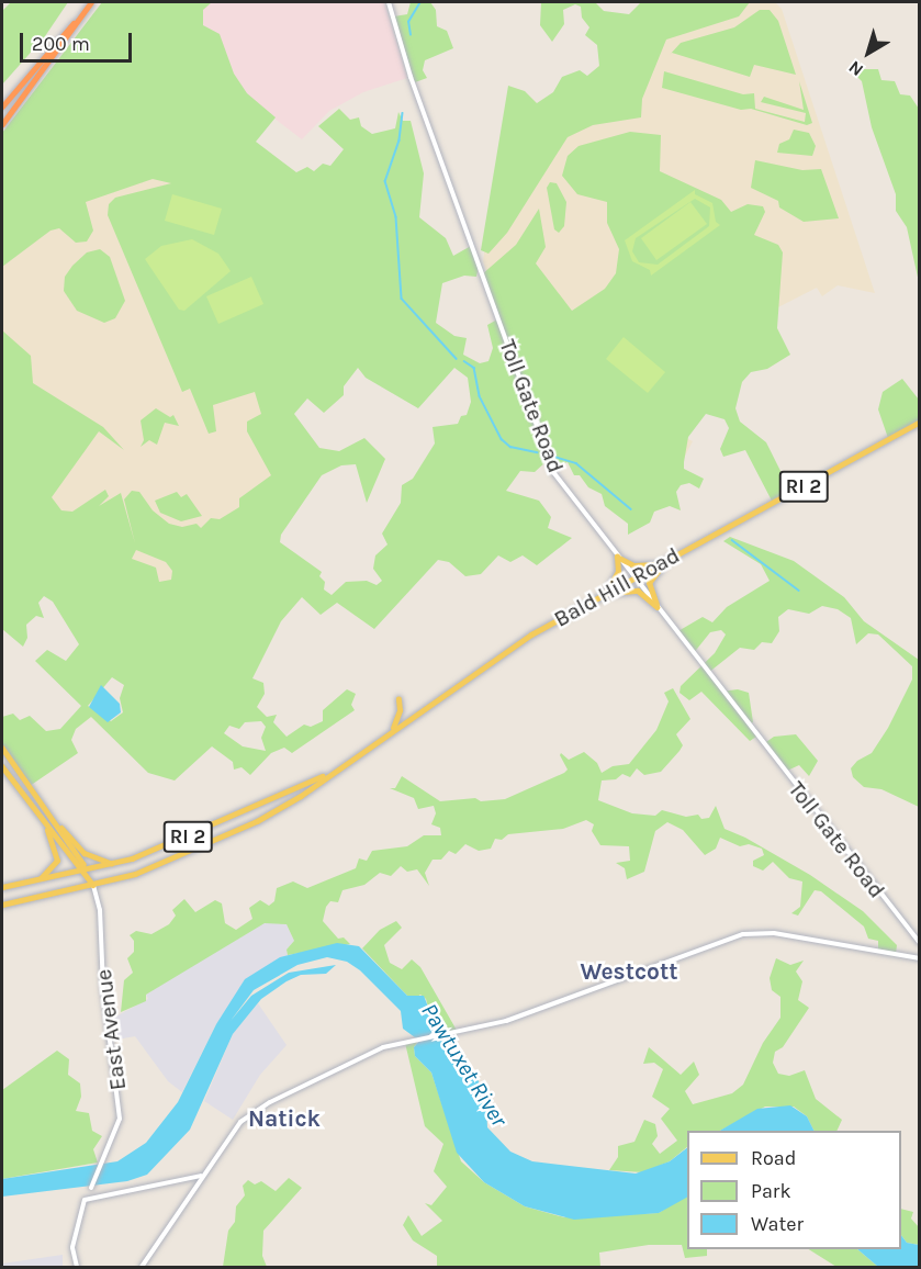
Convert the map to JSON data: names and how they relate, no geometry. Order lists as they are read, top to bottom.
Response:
{
  "streets": {
    "main road": [
      "Toll Gate Road",
      "RI 2",
      "Bald Hill Road",
      "East Avenue"
    ]
  },
  "crossings": [
    ["Toll Gate Road", "Bald Hill Road"],
    ["Bald Hill Road", "East Avenue"]
  ],
  "districts": ["Westcott", "Natick"],
  "water": ["Pawtuxet River"],
  "legend": ["Road", "Park", "Water"],
  "scale_bar": "200 m",
  "north": "bottom left"
}
